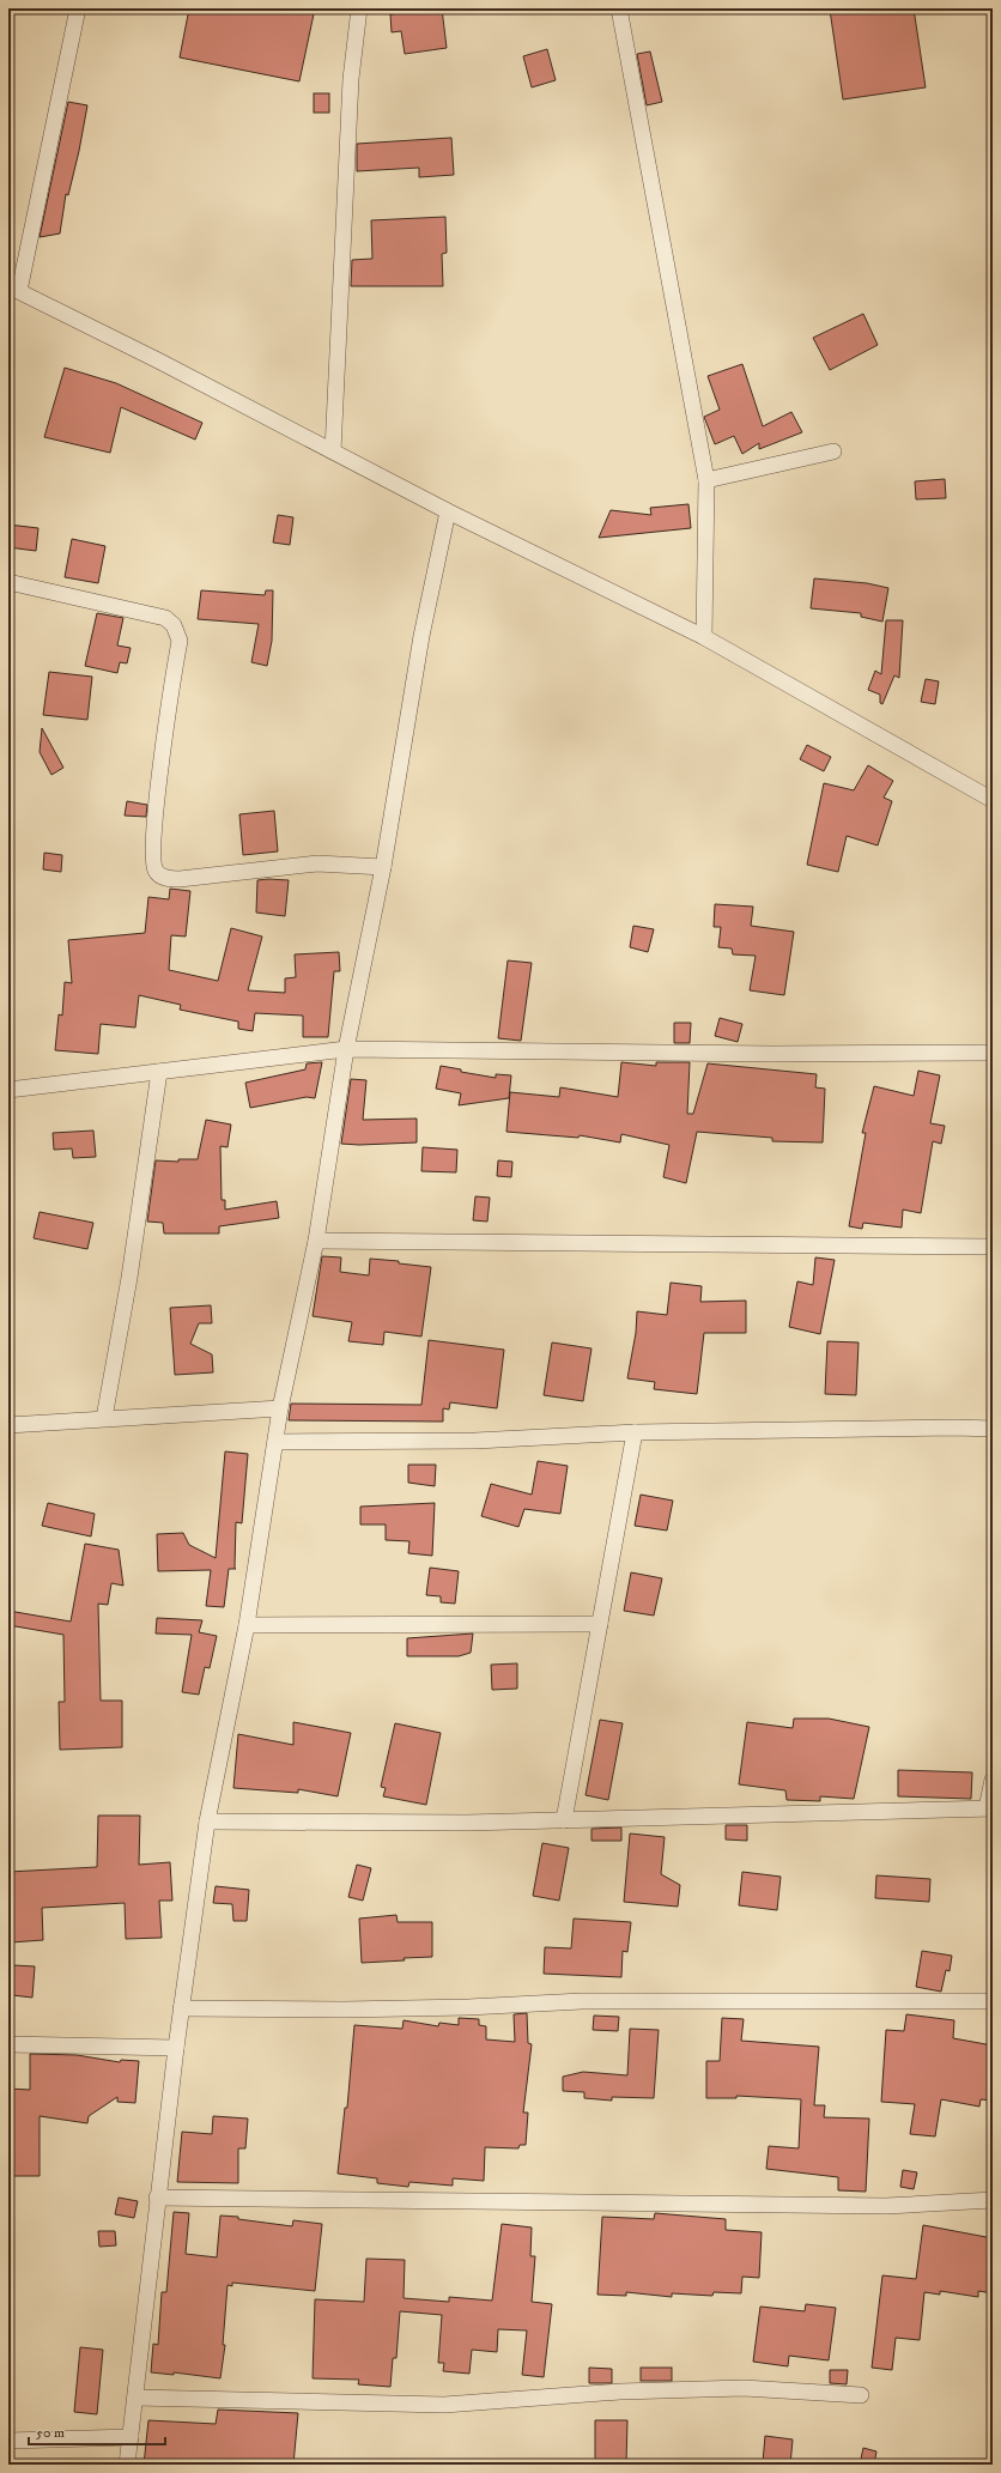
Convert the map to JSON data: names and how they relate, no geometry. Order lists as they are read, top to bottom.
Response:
{
  "scale_bar": "50 m"
}
